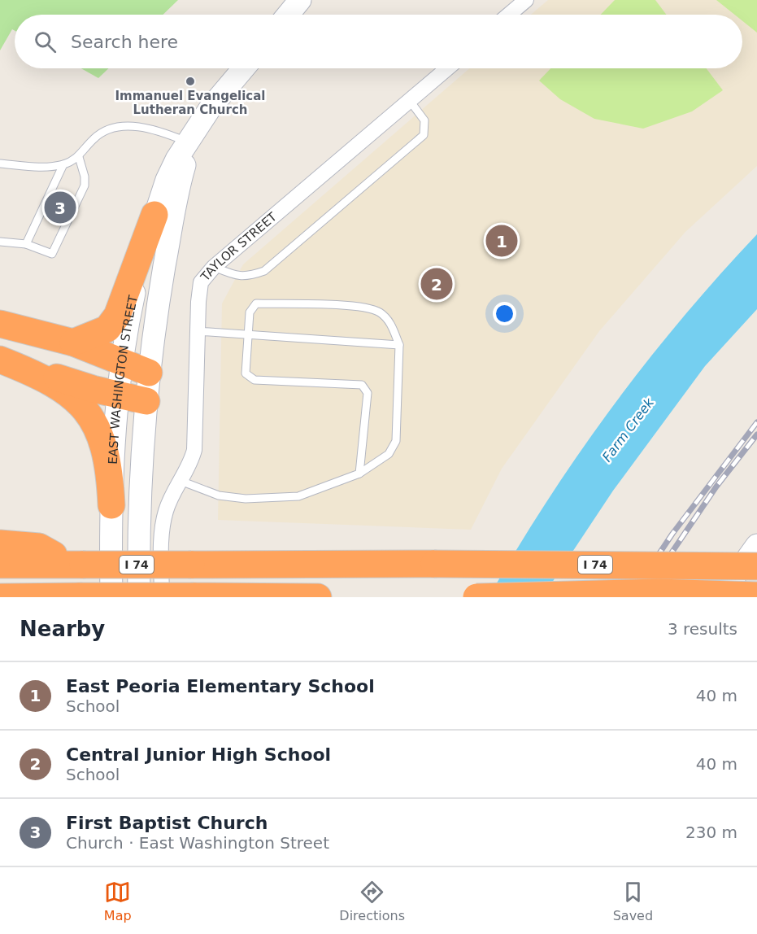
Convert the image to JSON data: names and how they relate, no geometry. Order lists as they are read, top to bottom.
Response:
{
  "streets": {
    "highway": ["I 74"],
    "main road": ["EAST WASHINGTON STREET"],
    "street": ["TAYLOR STREET"]
  },
  "water": ["Farm Creek"],
  "places": ["Immanuel Evangelical Lutheran Church"],
  "page": {
    "search": "Search here",
    "pins": ["3", "1", "2"],
    "heading": ["Nearby", "3 results"],
    "list": [
      {
        "mark": "1",
        "name": "East Peoria Elementary School",
        "note": "School",
        "value": "40 m"
      },
      {
        "mark": "2",
        "name": "Central Junior High School",
        "note": "School",
        "value": "40 m"
      },
      {
        "mark": "3",
        "name": "First Baptist Church",
        "note": "Church · East Washington Street",
        "value": "230 m"
      }
    ],
    "nav": ["Map", "Directions", "Saved"]
  }
}
